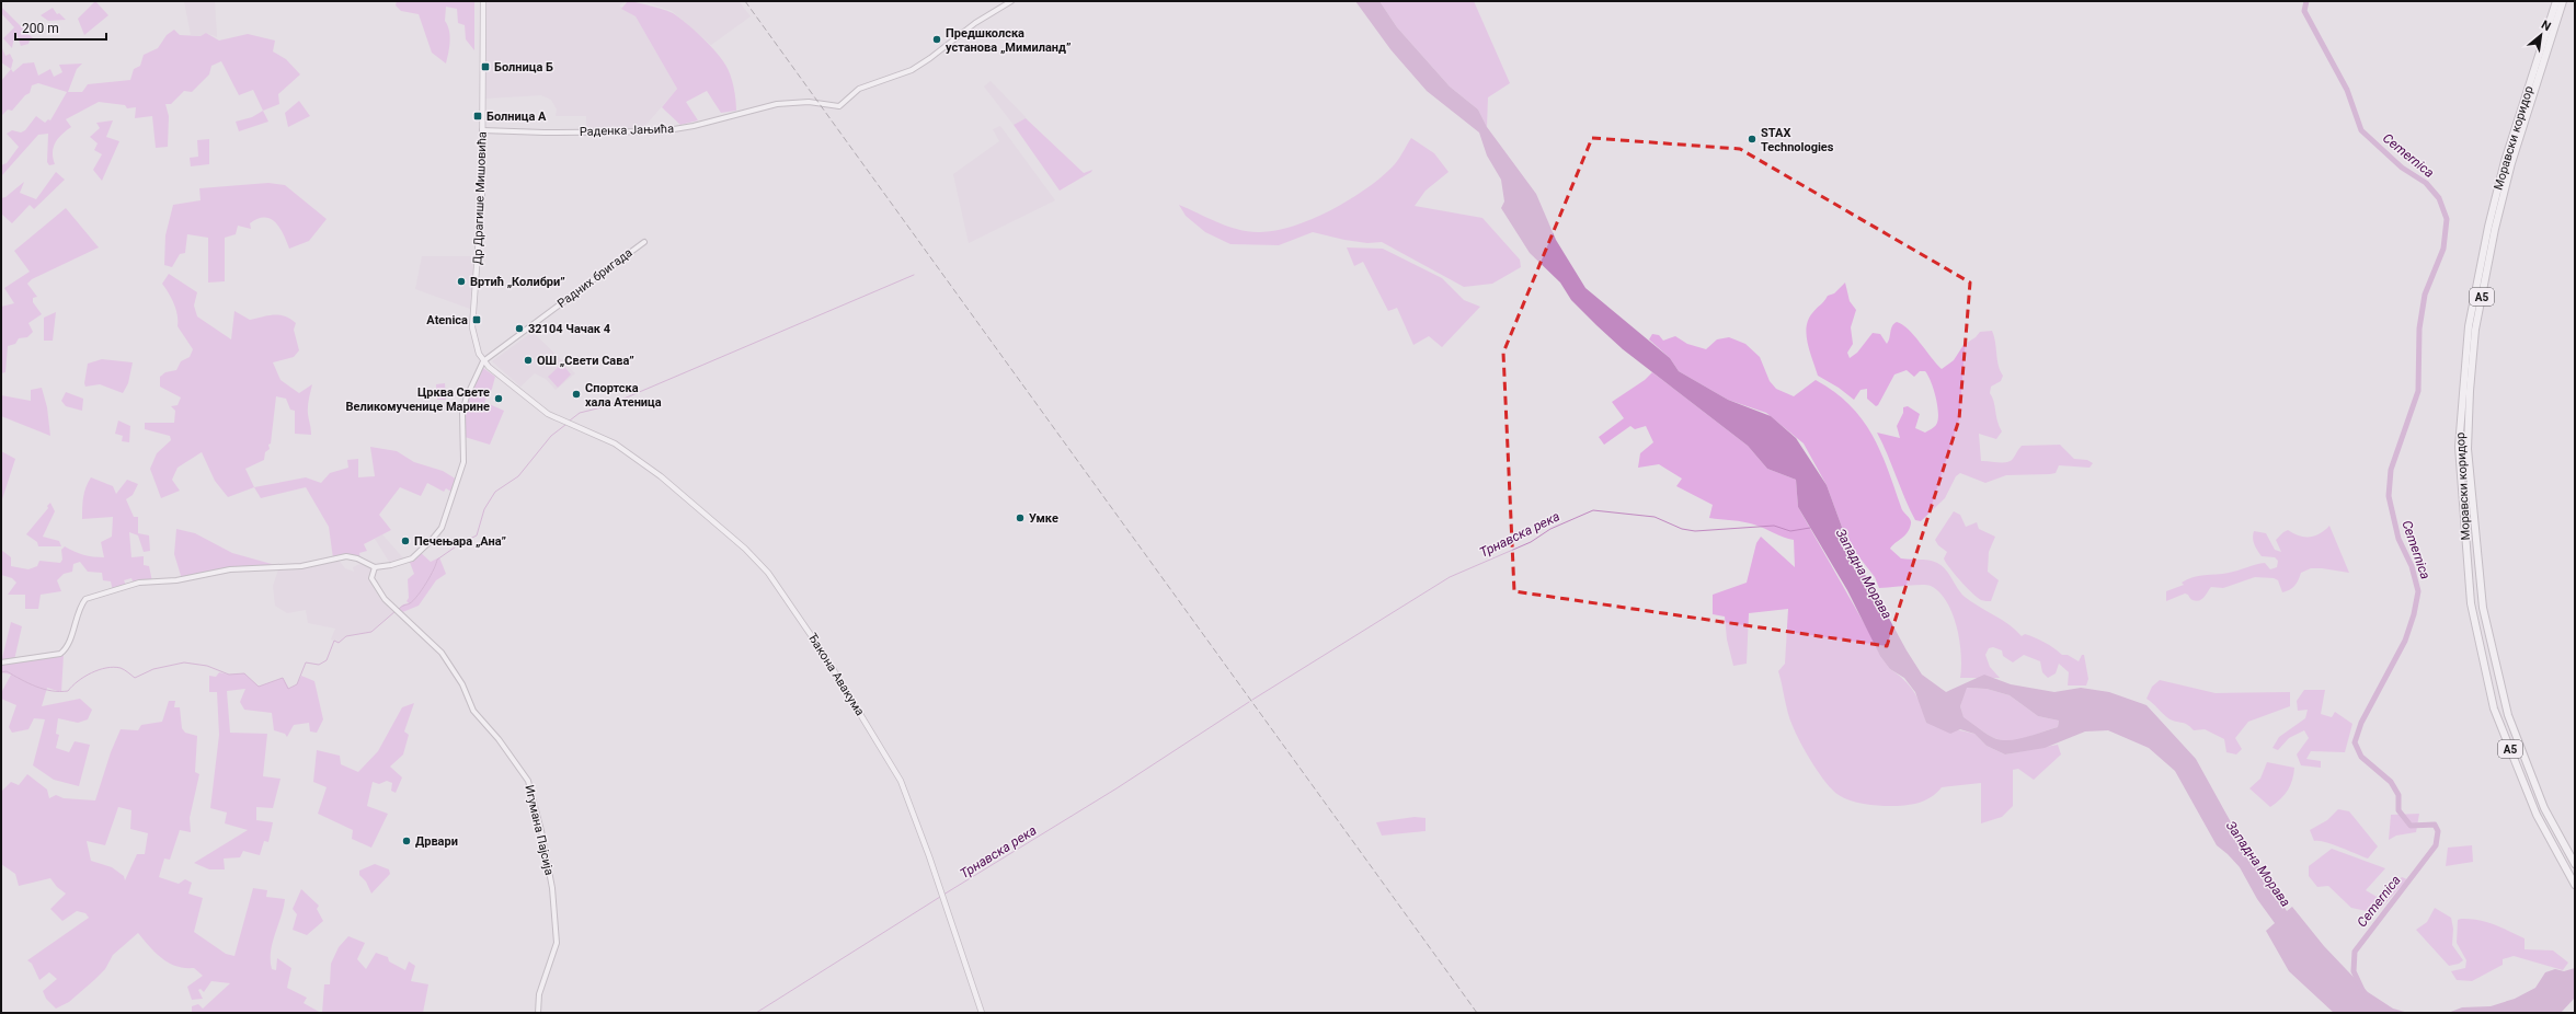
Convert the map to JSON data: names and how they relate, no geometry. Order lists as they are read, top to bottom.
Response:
{
  "streets": {
    "highway": ["Моравски коридор", "A5"],
    "main road": ["Др Драгише Мишовића", "Ђакона Авакума"],
    "street": ["Раденка Јањића", "Радних бригада", "Игумана Пајсија"]
  },
  "crossings": [
    ["Раденка Јањића", "Др Драгише Мишовића"],
    ["Др Драгише Мишовића", "Радних бригада"],
    ["Др Драгише Мишовића", "Ђакона Авакума"]
  ],
  "water": ["Cemernica", "Трнавска река", "Западна Морава"],
  "places": {
    "other": [
      "Предшколска установа „Мимиланд”",
      "STAX Technologies",
      "Вртић „Колибри”",
      "32104 Чачак 4",
      "ОШ „Свети Сава”",
      "Спортска хала Атеница",
      "Црква Свете Великомученице Марине",
      "Умке",
      "Печењара „Ана”",
      "Дрвари"
    ],
    "transit": ["Болница Б", "Болница А", "Atenica"]
  },
  "scale_bar": "200 m",
  "north": "top right"
}
